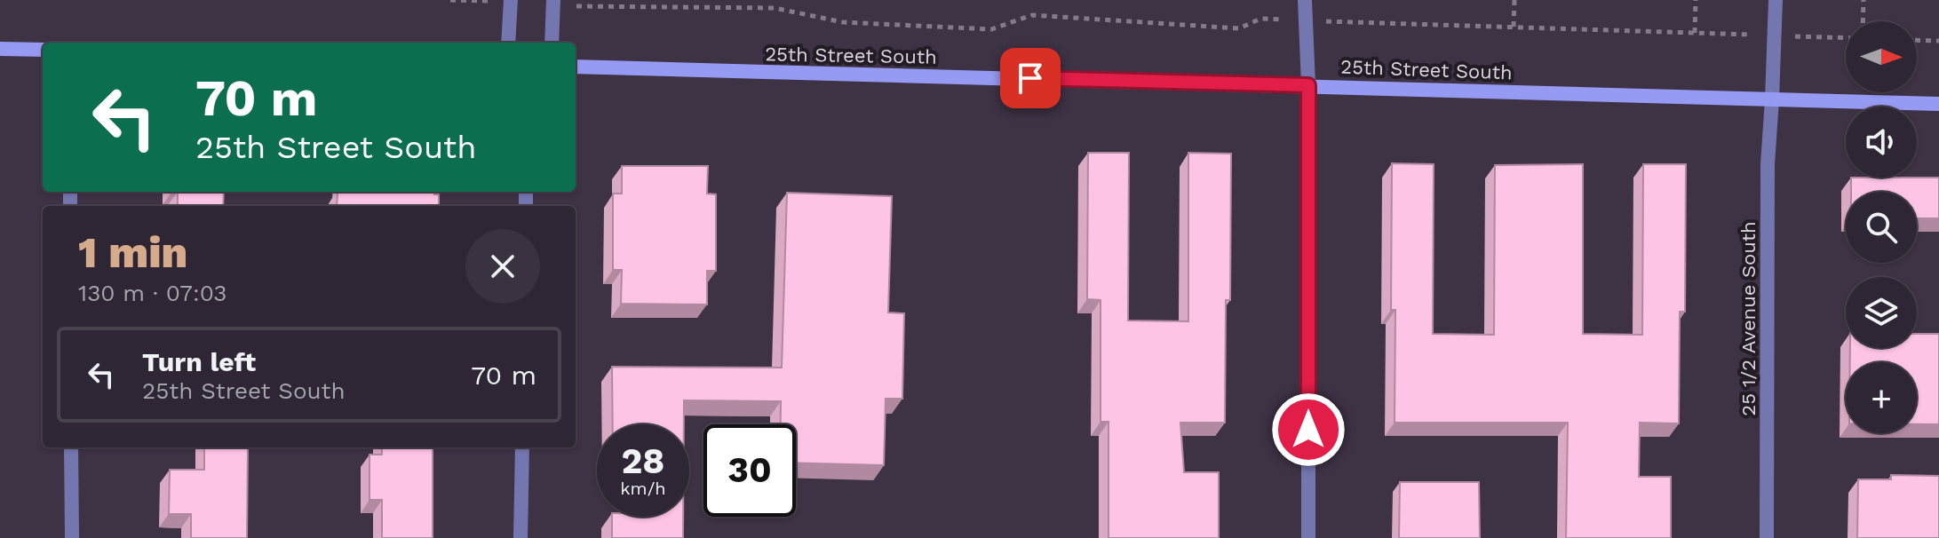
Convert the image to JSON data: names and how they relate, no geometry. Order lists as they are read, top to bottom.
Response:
{
  "streets": {
    "main road": ["25th Street South"],
    "street": ["25 1/2 Avenue South"]
  },
  "crossings": [
    ["25th Street South", "25 1/2 Avenue South"]
  ],
  "north": "right",
  "page": {
    "map_buttons": "+",
    "turn": ["70 m", "25th Street South"],
    "heading": ["1 min", "130 m · 07:03"],
    "list": [
      {
        "name": "Turn left",
        "note": "25th Street South",
        "value": "70 m"
      }
    ],
    "speed": "28 km/h",
    "limit": "30"
  }
}
